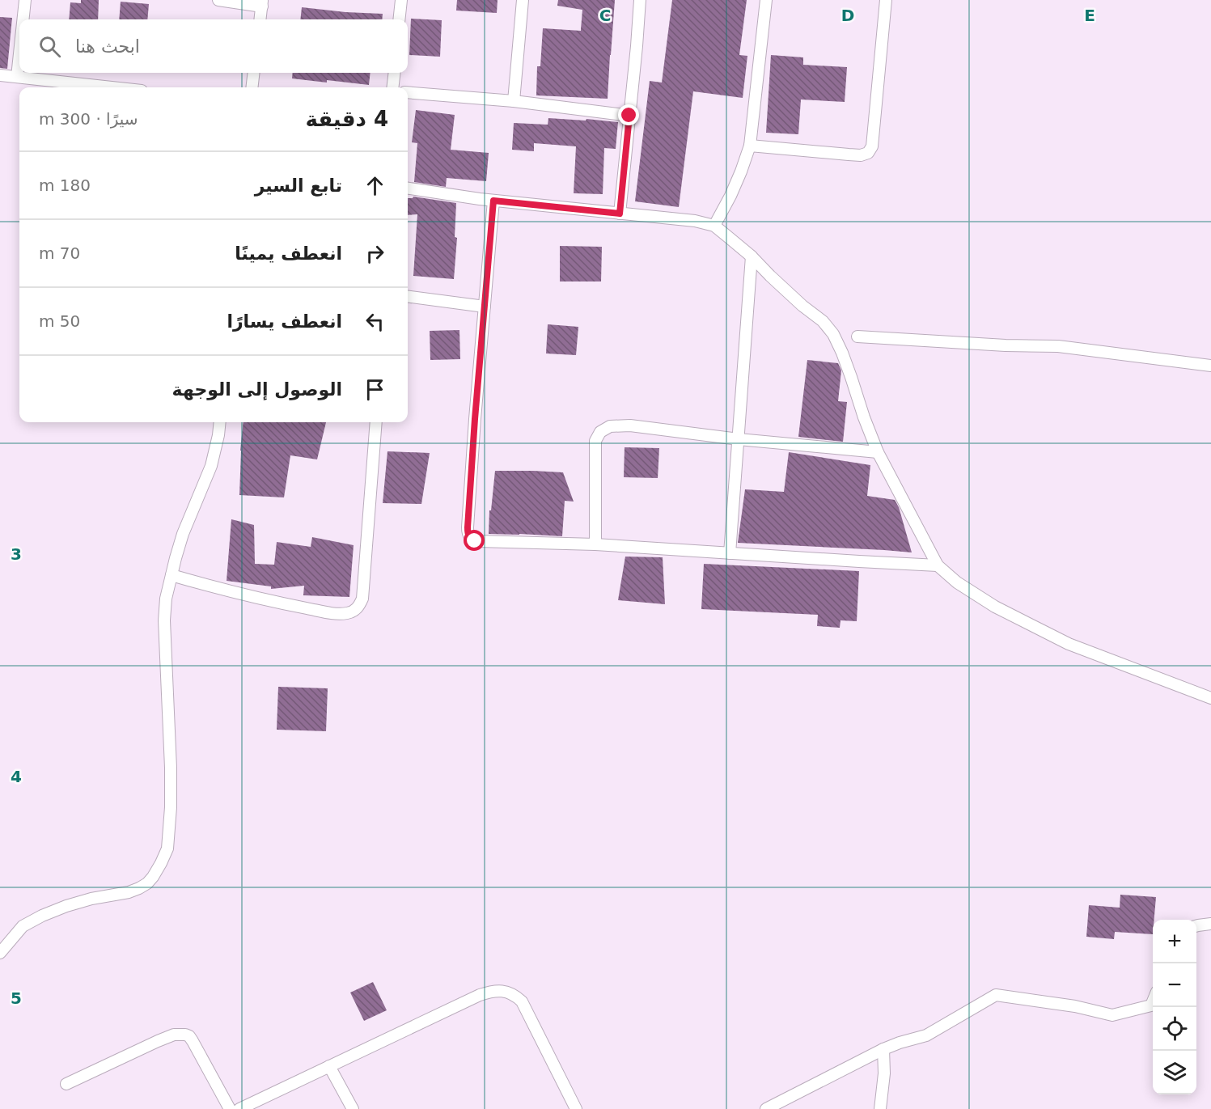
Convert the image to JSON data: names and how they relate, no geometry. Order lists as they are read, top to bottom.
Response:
{
  "page": {
    "search": "ابحث هنا",
    "heading": ["4 دقيقة", "سيرًا · 300 m"],
    "list": [
      ["تابع السير", "180 m"],
      ["انعطف يمينًا", "70 m"],
      ["انعطف يسارًا", "50 m"],
      "الوصول إلى الوجهة"
    ],
    "map_buttons": ["+", "−"]
  },
  "grid": {
    "columns": ["C", "D", "E"],
    "rows": ["3", "4", "5"]
  }
}
